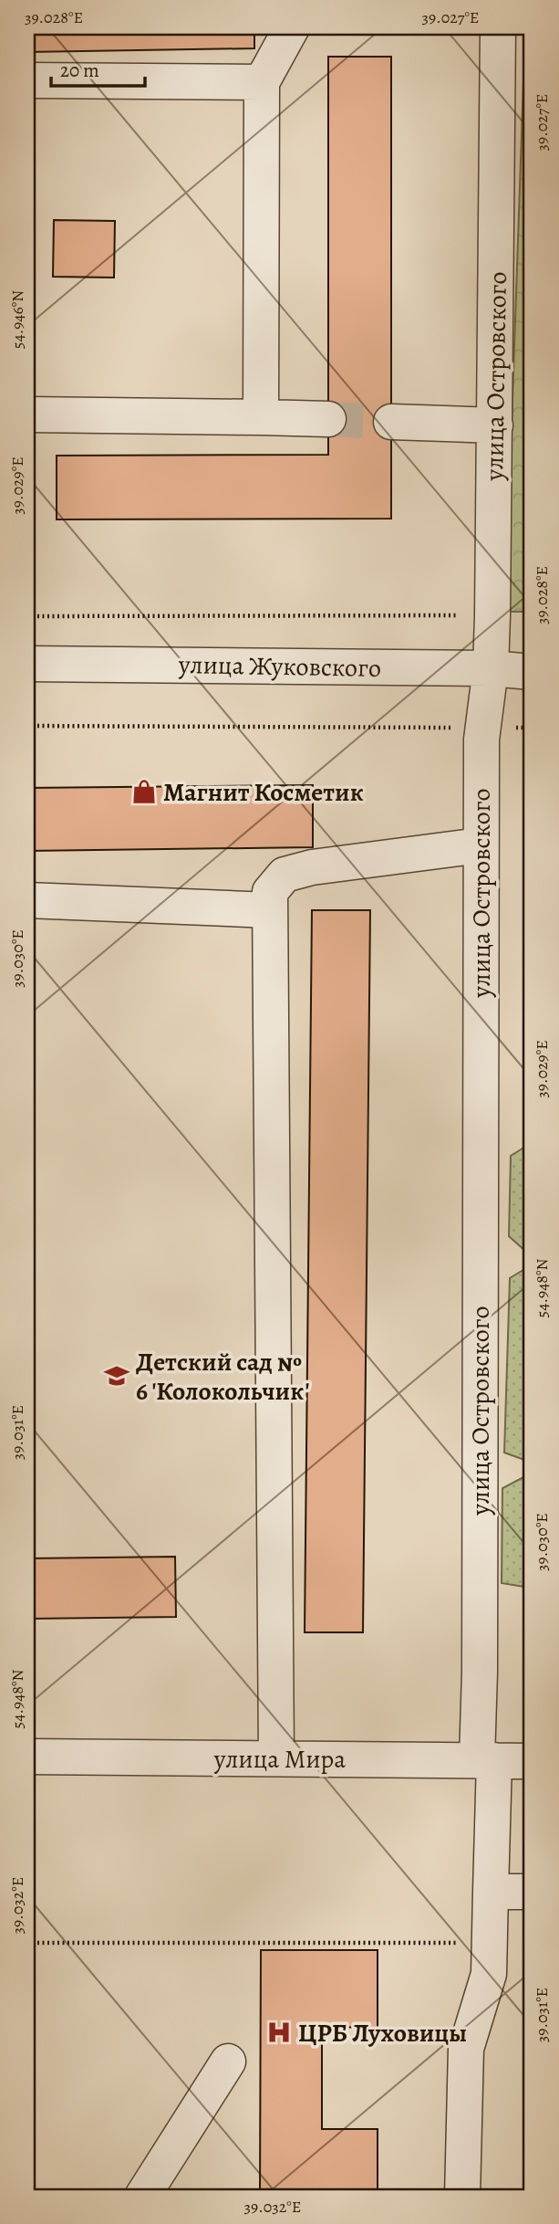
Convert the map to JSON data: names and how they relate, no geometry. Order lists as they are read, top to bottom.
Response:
{
  "streets": {
    "street": ["улица Островского", "улица Жуковского", "улица Мира"]
  },
  "crossings": [
    ["улица Островского", "улица Жуковского"],
    ["улица Островского", "улица Мира"]
  ],
  "places": {
    "shop": ["Магнит Косметик"],
    "school or university": ["Детский сад № 6 'Колокольчик'"],
    "hospital": ["ЦРБ Луховицы"]
  },
  "scale_bar": "20 m",
  "coordinates": [
    "39.028°E",
    "39.027°E",
    "54.946°N",
    "39.029°E",
    "39.030°E",
    "54.948°N",
    "39.031°E",
    "39.032°E"
  ]
}
